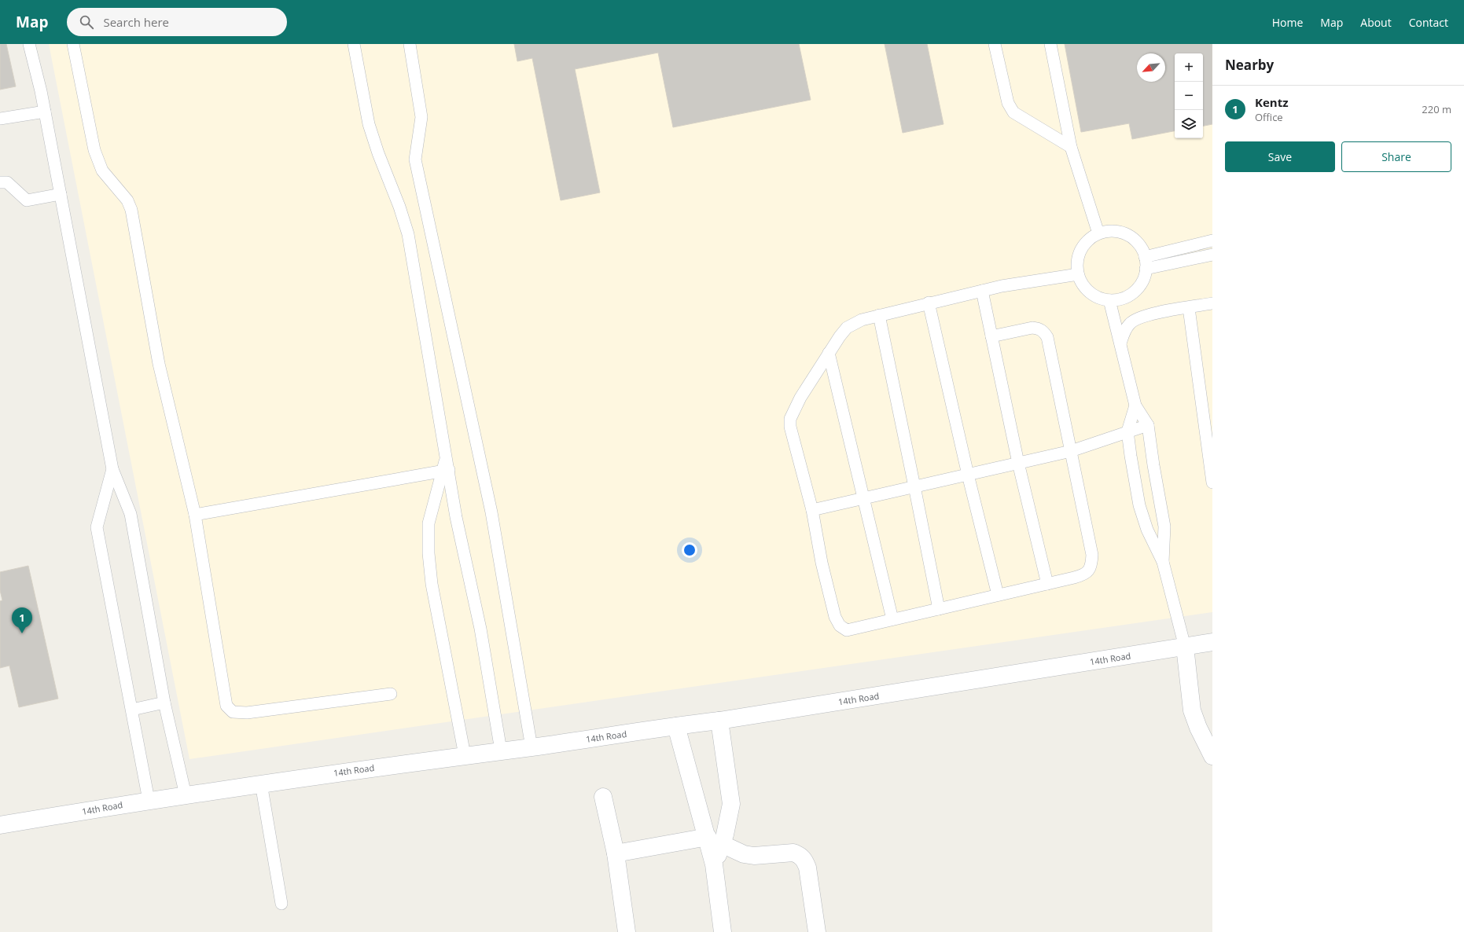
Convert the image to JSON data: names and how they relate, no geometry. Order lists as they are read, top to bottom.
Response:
{
  "streets": {
    "street": ["14th Road"]
  },
  "north": "bottom left",
  "page": {
    "header": "Map",
    "search": "Search here",
    "nav": [
      "Home",
      "Map",
      "About",
      "Contact"
    ],
    "heading": "Nearby",
    "map_buttons": ["+", "−"],
    "list": [
      {
        "mark": "1",
        "name": "Kentz",
        "note": "Office",
        "value": "220 m"
      }
    ],
    "buttons": ["Save", "Share"],
    "pins": "1"
  }
}
